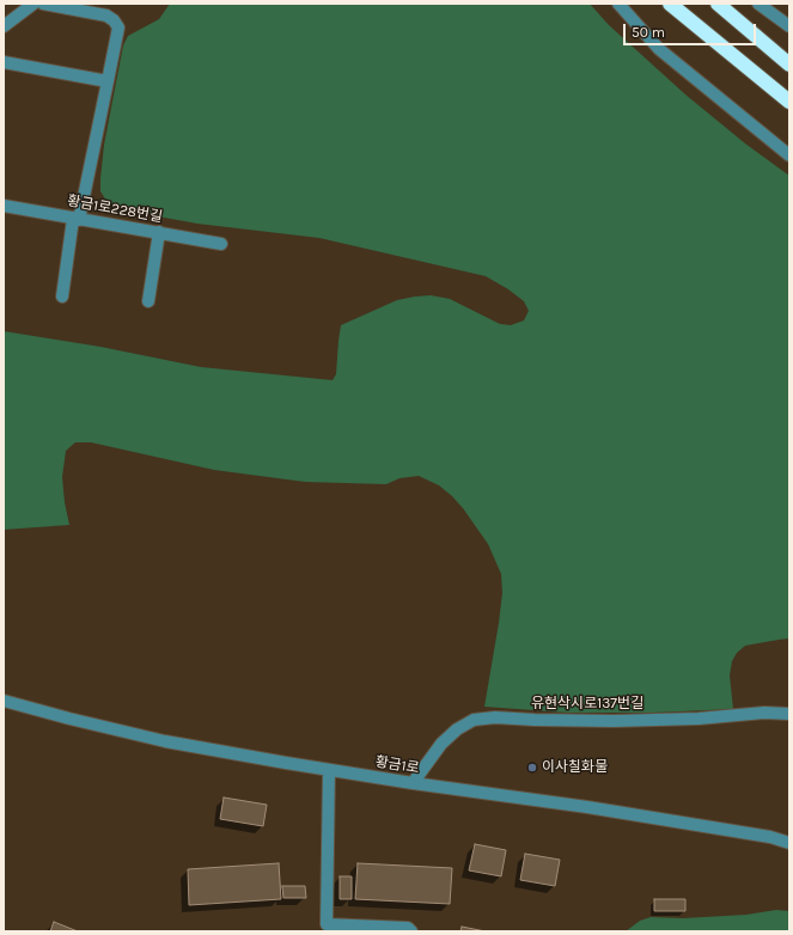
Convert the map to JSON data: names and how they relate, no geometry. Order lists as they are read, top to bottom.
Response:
{
  "streets": {
    "street": ["황금1로228번길", "유현삭시로137번길", "황금1로"]
  },
  "crossings": [
    ["유현삭시로137번길", "황금1로"]
  ],
  "places": ["이사칠화물"],
  "scale_bar": "50 m"
}
